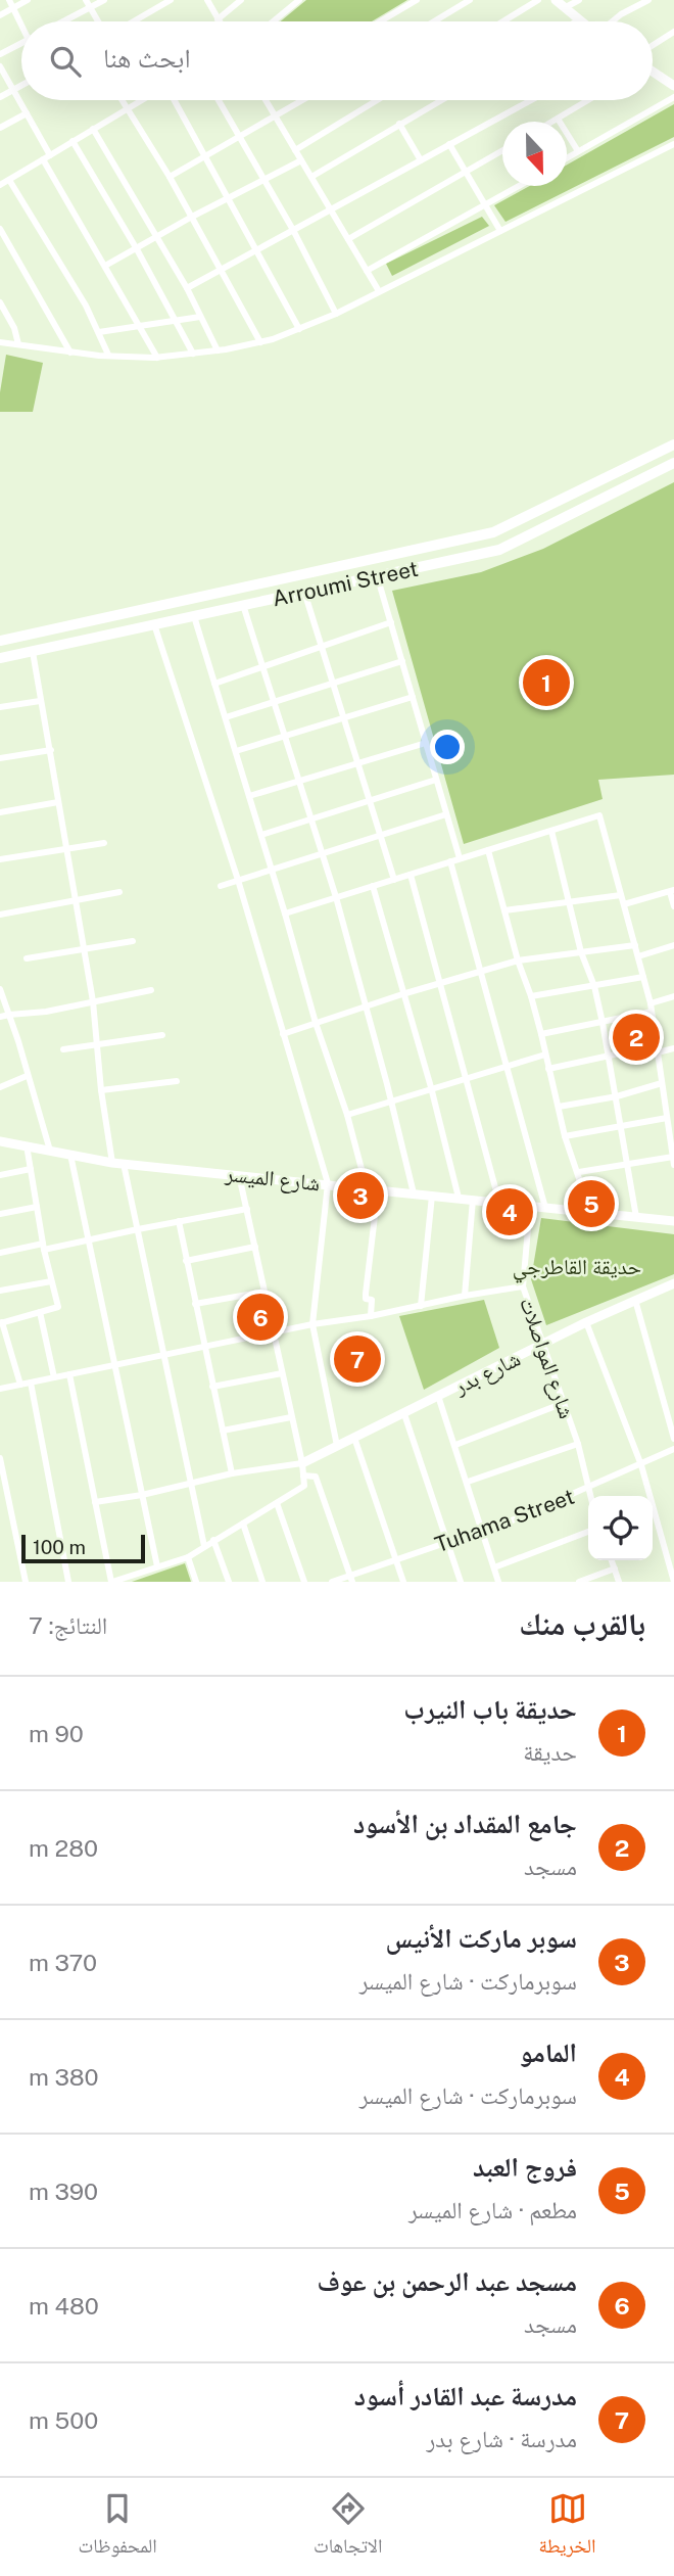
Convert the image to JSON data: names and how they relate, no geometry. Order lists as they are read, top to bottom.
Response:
{
  "streets": {
    "main road": ["Arroumi Street", "شارع الميسر", "شارع بدر"],
    "street": ["شارع المواصلات", "Tuhama Street"]
  },
  "crossings": [
    ["شارع الميسر", "شارع المواصلات"],
    ["شارع المواصلات", "شارع بدر"],
    ["شارع المواصلات", "Tuhama Street"]
  ],
  "parks": ["حديقة القاطرجي"],
  "scale_bar": "100 m",
  "north": "bottom",
  "page": {
    "search": "ابحث هنا",
    "pins": [
      "1",
      "2",
      "3",
      "5",
      "4",
      "6",
      "7"
    ],
    "scale": "100 m",
    "heading": ["بالقرب منك", "النتائج: 7"],
    "list": [
      {
        "mark": "1",
        "name": "حديقة باب النيرب",
        "note": "حديقة",
        "value": "90 m"
      },
      {
        "mark": "2",
        "name": "جامع المقداد بن الأسود",
        "note": "مسجد",
        "value": "280 m"
      },
      {
        "mark": "3",
        "name": "سوبر ماركت الأنيس",
        "note": "سوبرماركت · شارع الميسر",
        "value": "370 m"
      },
      {
        "mark": "4",
        "name": "المامو",
        "note": "سوبرماركت · شارع الميسر",
        "value": "380 m"
      },
      {
        "mark": "5",
        "name": "فروج العبد",
        "note": "مطعم · شارع الميسر",
        "value": "390 m"
      },
      {
        "mark": "6",
        "name": "مسجد عبد الرحمن بن عوف",
        "note": "مسجد",
        "value": "480 m"
      },
      {
        "mark": "7",
        "name": "مدرسة عبد القادر أسود",
        "note": "مدرسة · شارع بدر",
        "value": "500 m"
      }
    ],
    "nav": ["الخريطة", "الاتجاهات", "المحفوظات"]
  }
}
